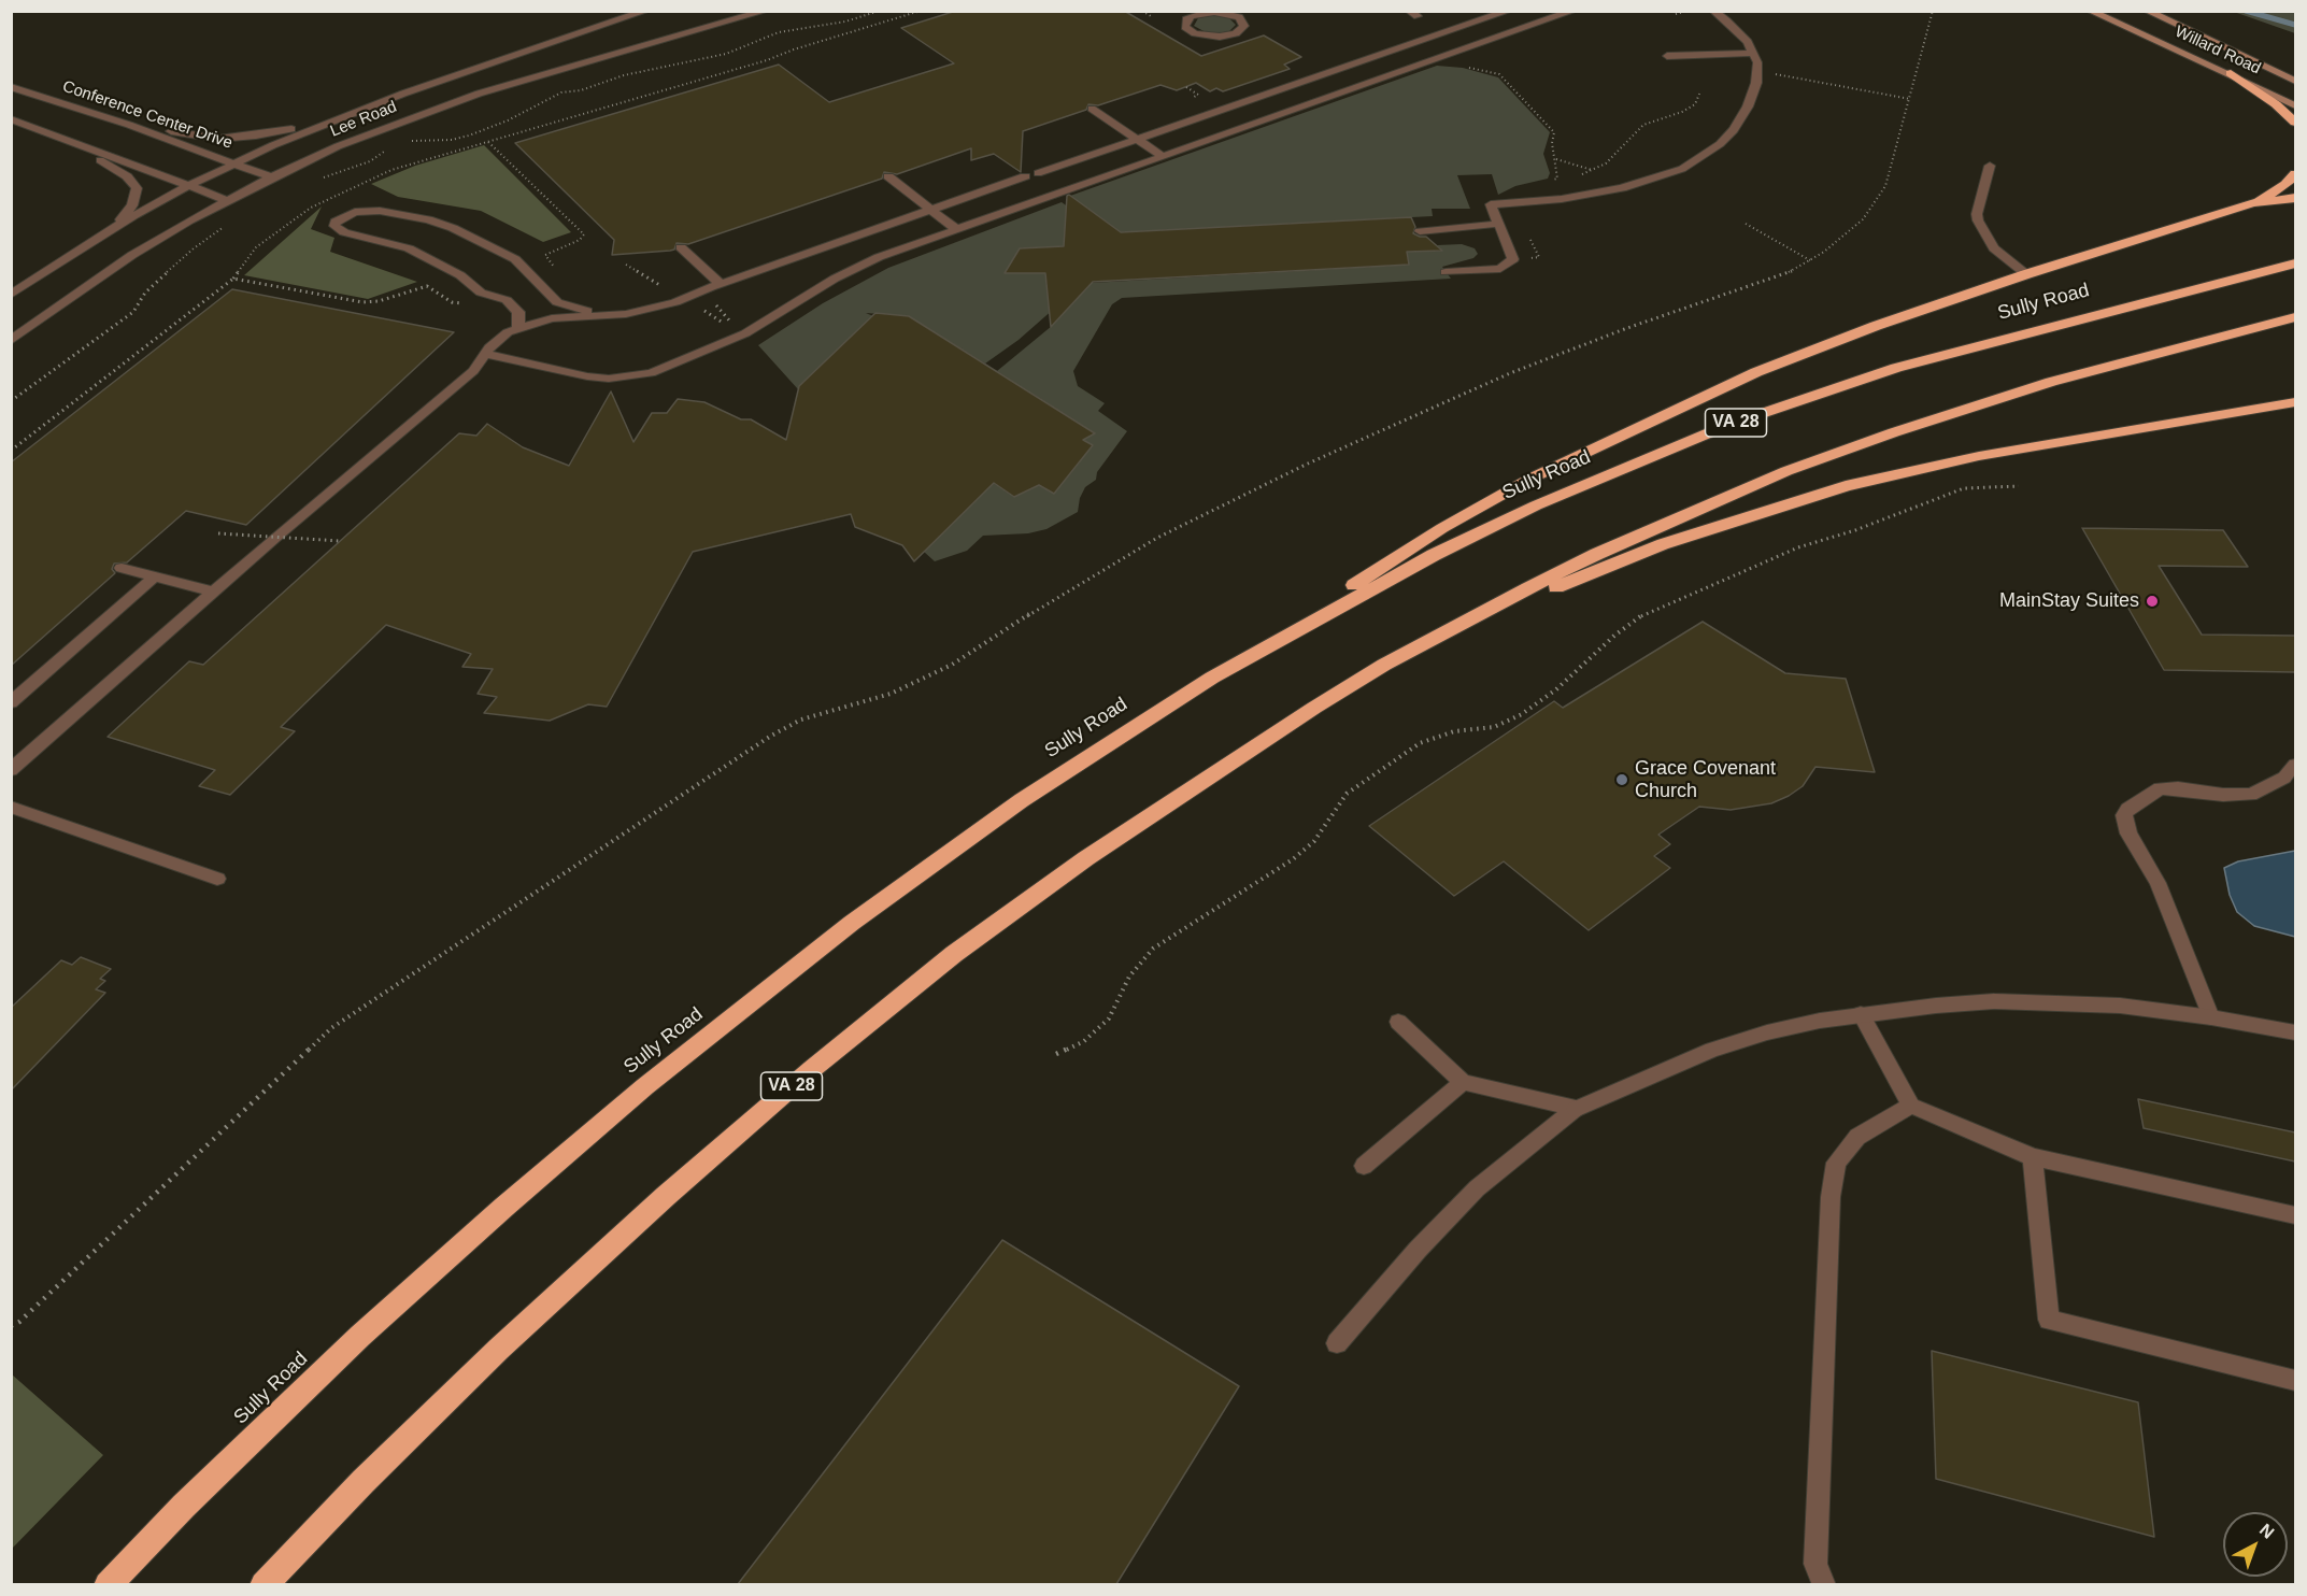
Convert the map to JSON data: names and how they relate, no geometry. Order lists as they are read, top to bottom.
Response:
{
  "streets": {
    "highway": ["Sully Road", "VA 28"],
    "main road": ["Willard Road"],
    "street": ["Conference Center Drive", "Lee Road"]
  },
  "crossings": [
    ["Conference Center Drive", "Lee Road"]
  ],
  "places": ["MainStay Suites", "Grace Covenant Church"],
  "north": "top right"
}
